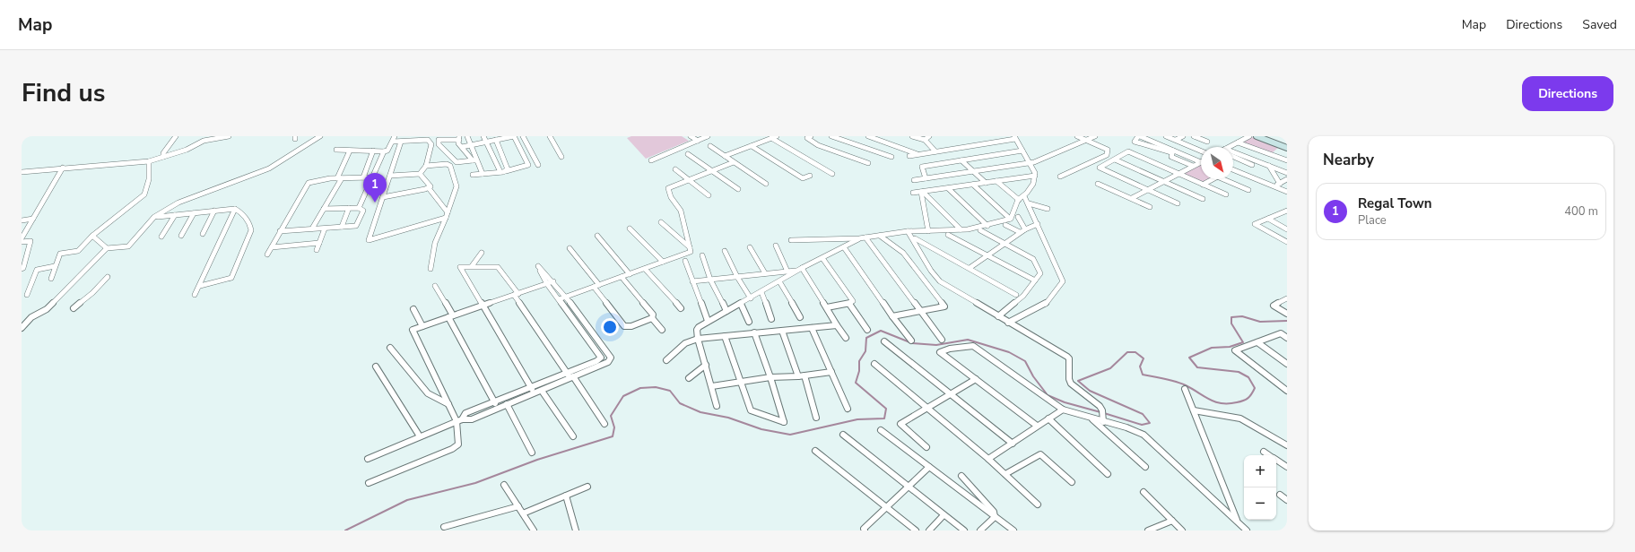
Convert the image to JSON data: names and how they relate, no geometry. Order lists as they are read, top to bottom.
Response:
{
  "north": "bottom right",
  "page": {
    "header": "Map",
    "nav": ["Map", "Directions", "Saved"],
    "title": "Find us",
    "buttons": "Directions",
    "heading": "Nearby",
    "pins": "1",
    "list": [
      {
        "mark": "1",
        "name": "Regal Town",
        "note": "Place",
        "value": "400 m"
      }
    ],
    "map_buttons": ["+", "−"]
  }
}
